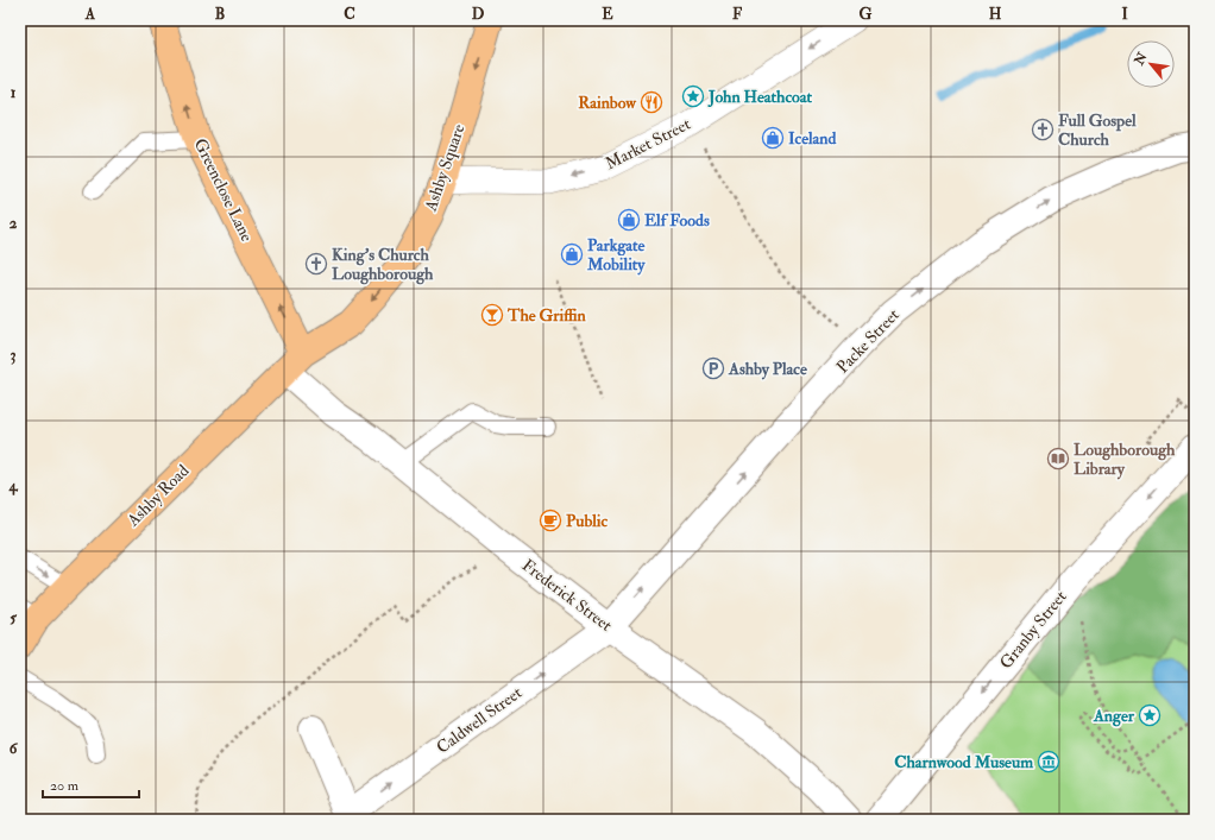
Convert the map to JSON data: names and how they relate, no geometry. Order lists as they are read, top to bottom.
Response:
{
  "streets": {
    "main road": ["Ashby Square", "Greenclose Lane", "Ashby Road"],
    "street": [
      "Market Street",
      "Packe Street",
      "Frederick Street",
      "Granby Street",
      "Caldwell Street"
    ]
  },
  "crossings": [
    ["Market Street", "Ashby Square"],
    ["Ashby Square", "Greenclose Lane"],
    ["Ashby Square", "Ashby Road"],
    ["Ashby Square", "Frederick Street"],
    ["Greenclose Lane", "Ashby Road"],
    ["Greenclose Lane", "Frederick Street"],
    ["Packe Street", "Frederick Street"],
    ["Packe Street", "Caldwell Street"],
    ["Ashby Road", "Frederick Street"],
    ["Frederick Street", "Caldwell Street"]
  ],
  "one_way": [
    "Market Street",
    "Ashby Square",
    "Greenclose Lane",
    "Packe Street",
    "Granby Street",
    "Caldwell Street"
  ],
  "places": {
    "place": ["John Heathcoat", "Anger"],
    "restaurant": ["Rainbow"],
    "church": ["Full Gospel Church", "King's Church Loughborough"],
    "shop": ["Iceland", "Elf Foods", "Parkgate Mobility"],
    "bar": ["The Griffin"],
    "parking": ["Ashby Place"],
    "library": ["Loughborough Library"],
    "cafe": ["Public"],
    "museum": ["Charnwood Museum"]
  },
  "scale_bar": "20 m",
  "north": "top left",
  "grid": {
    "columns": [
      "A",
      "B",
      "C",
      "D",
      "E",
      "F",
      "G",
      "H",
      "I"
    ],
    "rows": [
      "1",
      "2",
      "3",
      "4",
      "5",
      "6"
    ]
  }
}
